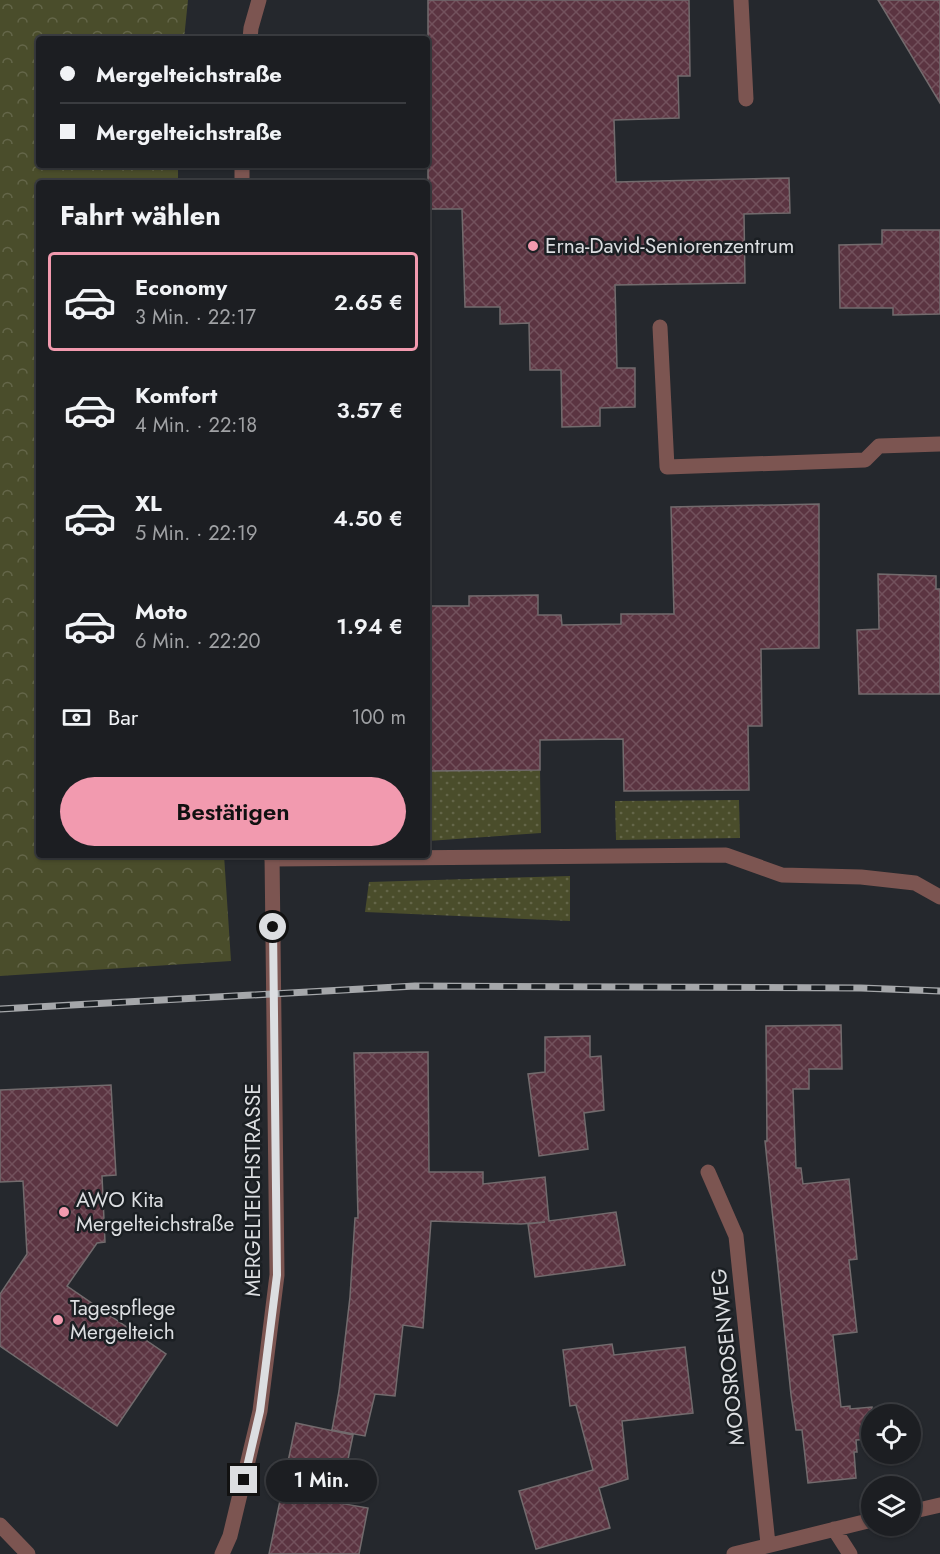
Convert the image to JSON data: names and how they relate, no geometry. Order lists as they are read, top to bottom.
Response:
{
  "streets": {
    "street": ["MERGELTEICHSTRASSE", "MOOSROSENWEG"]
  },
  "places": ["Erna-David-Seniorenzentrum", "AWO Kita Mergelteichstraße", "Tagespflege Mergelteich"],
  "page": {
    "banner": ["Mergelteichstraße", "Mergelteichstraße"],
    "heading": "Fahrt wählen",
    "list": [
      {
        "name": "Economy",
        "note": "3 Min. · 22:17",
        "value": "2.65 €"
      },
      {
        "name": "Komfort",
        "note": "4 Min. · 22:18",
        "value": "3.57 €"
      },
      {
        "name": "XL",
        "note": "5 Min. · 22:19",
        "value": "4.50 €"
      },
      {
        "name": "Moto",
        "note": "6 Min. · 22:20",
        "value": "1.94 €"
      }
    ],
    "pay": ["Bar", "100 m"],
    "buttons": "Bestätigen",
    "bubble": "1 Min."
  }
}
